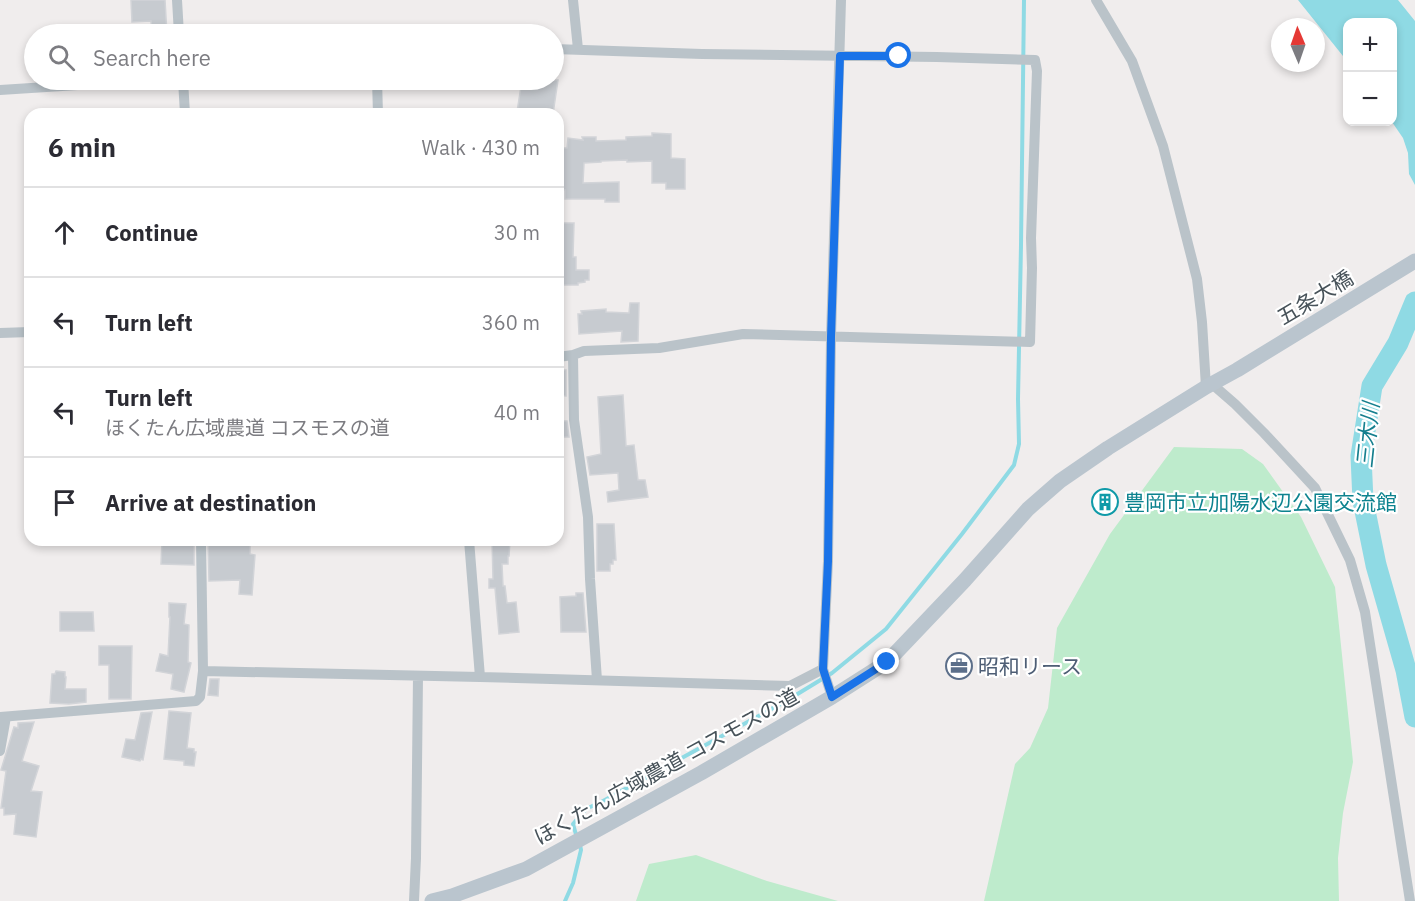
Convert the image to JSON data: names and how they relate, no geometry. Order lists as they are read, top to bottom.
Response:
{
  "streets": {
    "street": ["五条大橋", "ほくたん広域農道 コスモスの道"]
  },
  "crossings": [
    ["五条大橋", "ほくたん広域農道 コスモスの道"]
  ],
  "water": ["三木川"],
  "places": {
    "building": ["豊岡市立加陽水辺公園交流館"],
    "office": ["昭和リース"]
  },
  "north": "top",
  "page": {
    "map_buttons": ["+", "−"],
    "search": "Search here",
    "heading": ["6 min", "Walk · 430 m"],
    "list": [
      ["Continue", "30 m"],
      ["Turn left", "360 m"],
      ["Turn left", "ほくたん広域農道 コスモスの道", "40 m"],
      "Arrive at destination"
    ]
  }
}
